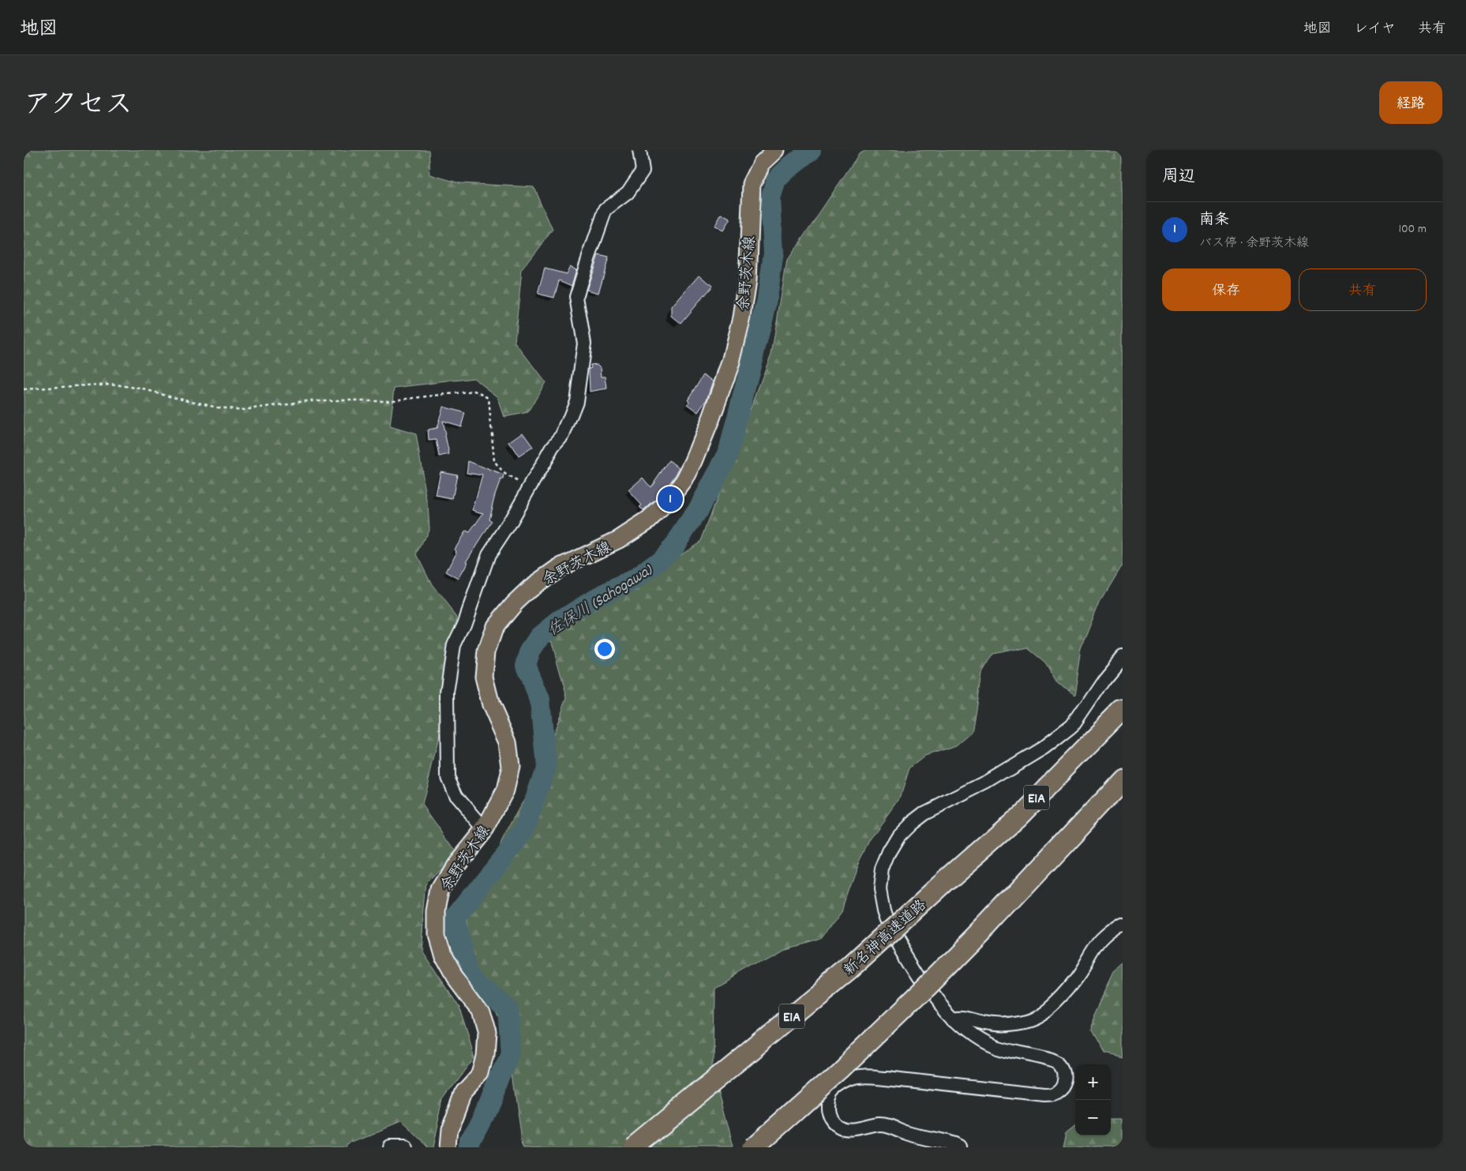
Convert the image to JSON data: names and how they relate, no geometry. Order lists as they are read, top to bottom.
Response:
{
  "streets": {
    "highway": ["E1A", "新名神高速道路"],
    "main road": ["余野茨木線"]
  },
  "water": ["佐保川 (Sahogawa)"],
  "page": {
    "header": "地図",
    "nav": ["地図", "レイヤ", "共有"],
    "title": "アクセス",
    "buttons": [
      "経路",
      ["保存", "共有"]
    ],
    "heading": "周辺",
    "list": [
      {
        "mark": "1",
        "name": "南条",
        "note": "バス停 · 余野茨木線",
        "value": "100 m"
      }
    ],
    "pins": "1",
    "map_buttons": ["+", "−"]
  }
}
